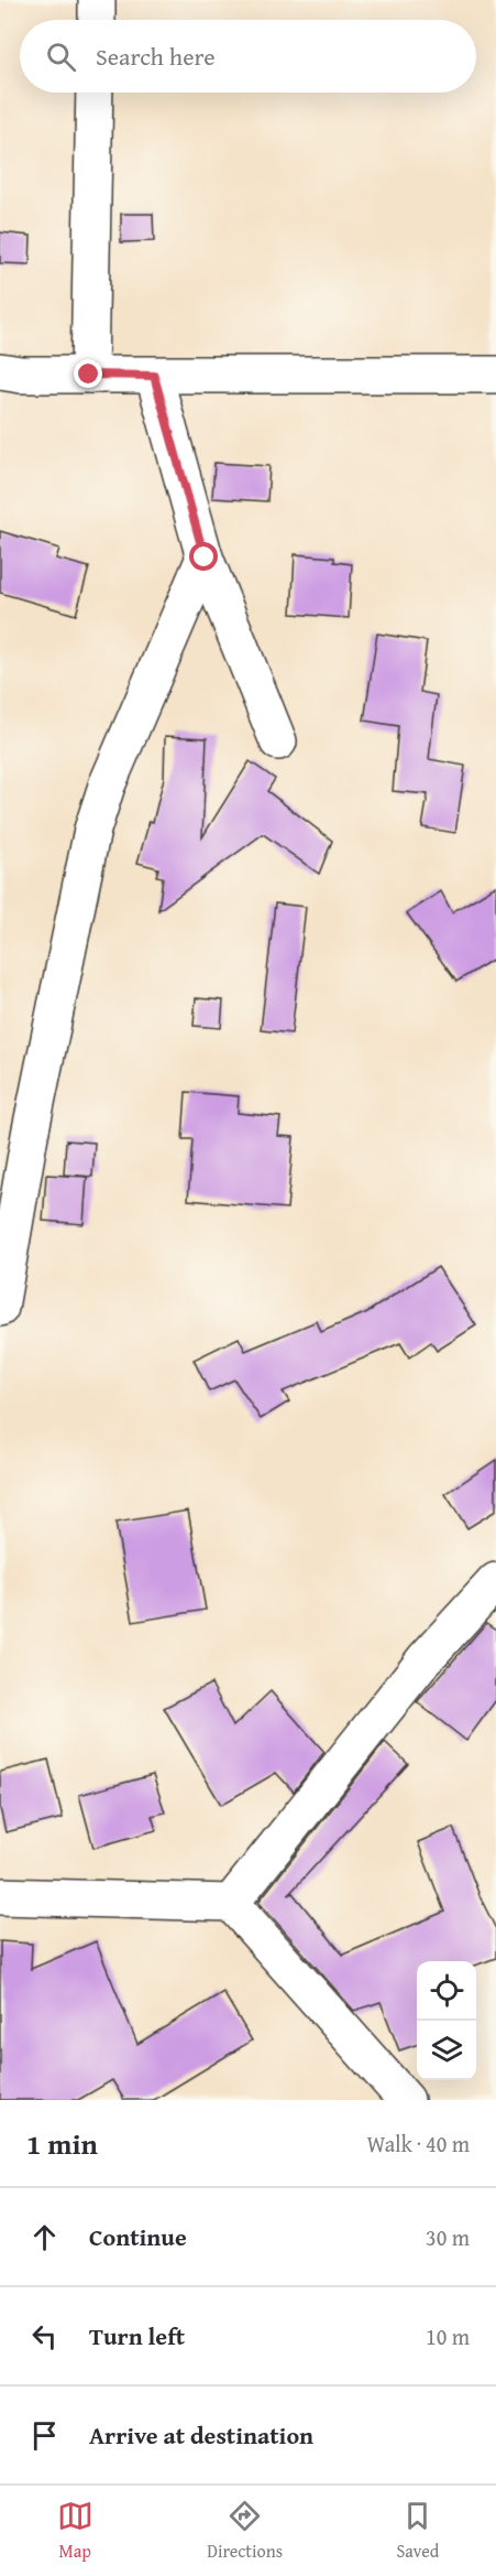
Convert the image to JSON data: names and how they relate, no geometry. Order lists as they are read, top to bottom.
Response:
{
  "page": {
    "search": "Search here",
    "heading": ["1 min", "Walk · 40 m"],
    "list": [
      ["Continue", "30 m"],
      ["Turn left", "10 m"],
      "Arrive at destination"
    ],
    "nav": ["Map", "Directions", "Saved"]
  }
}
